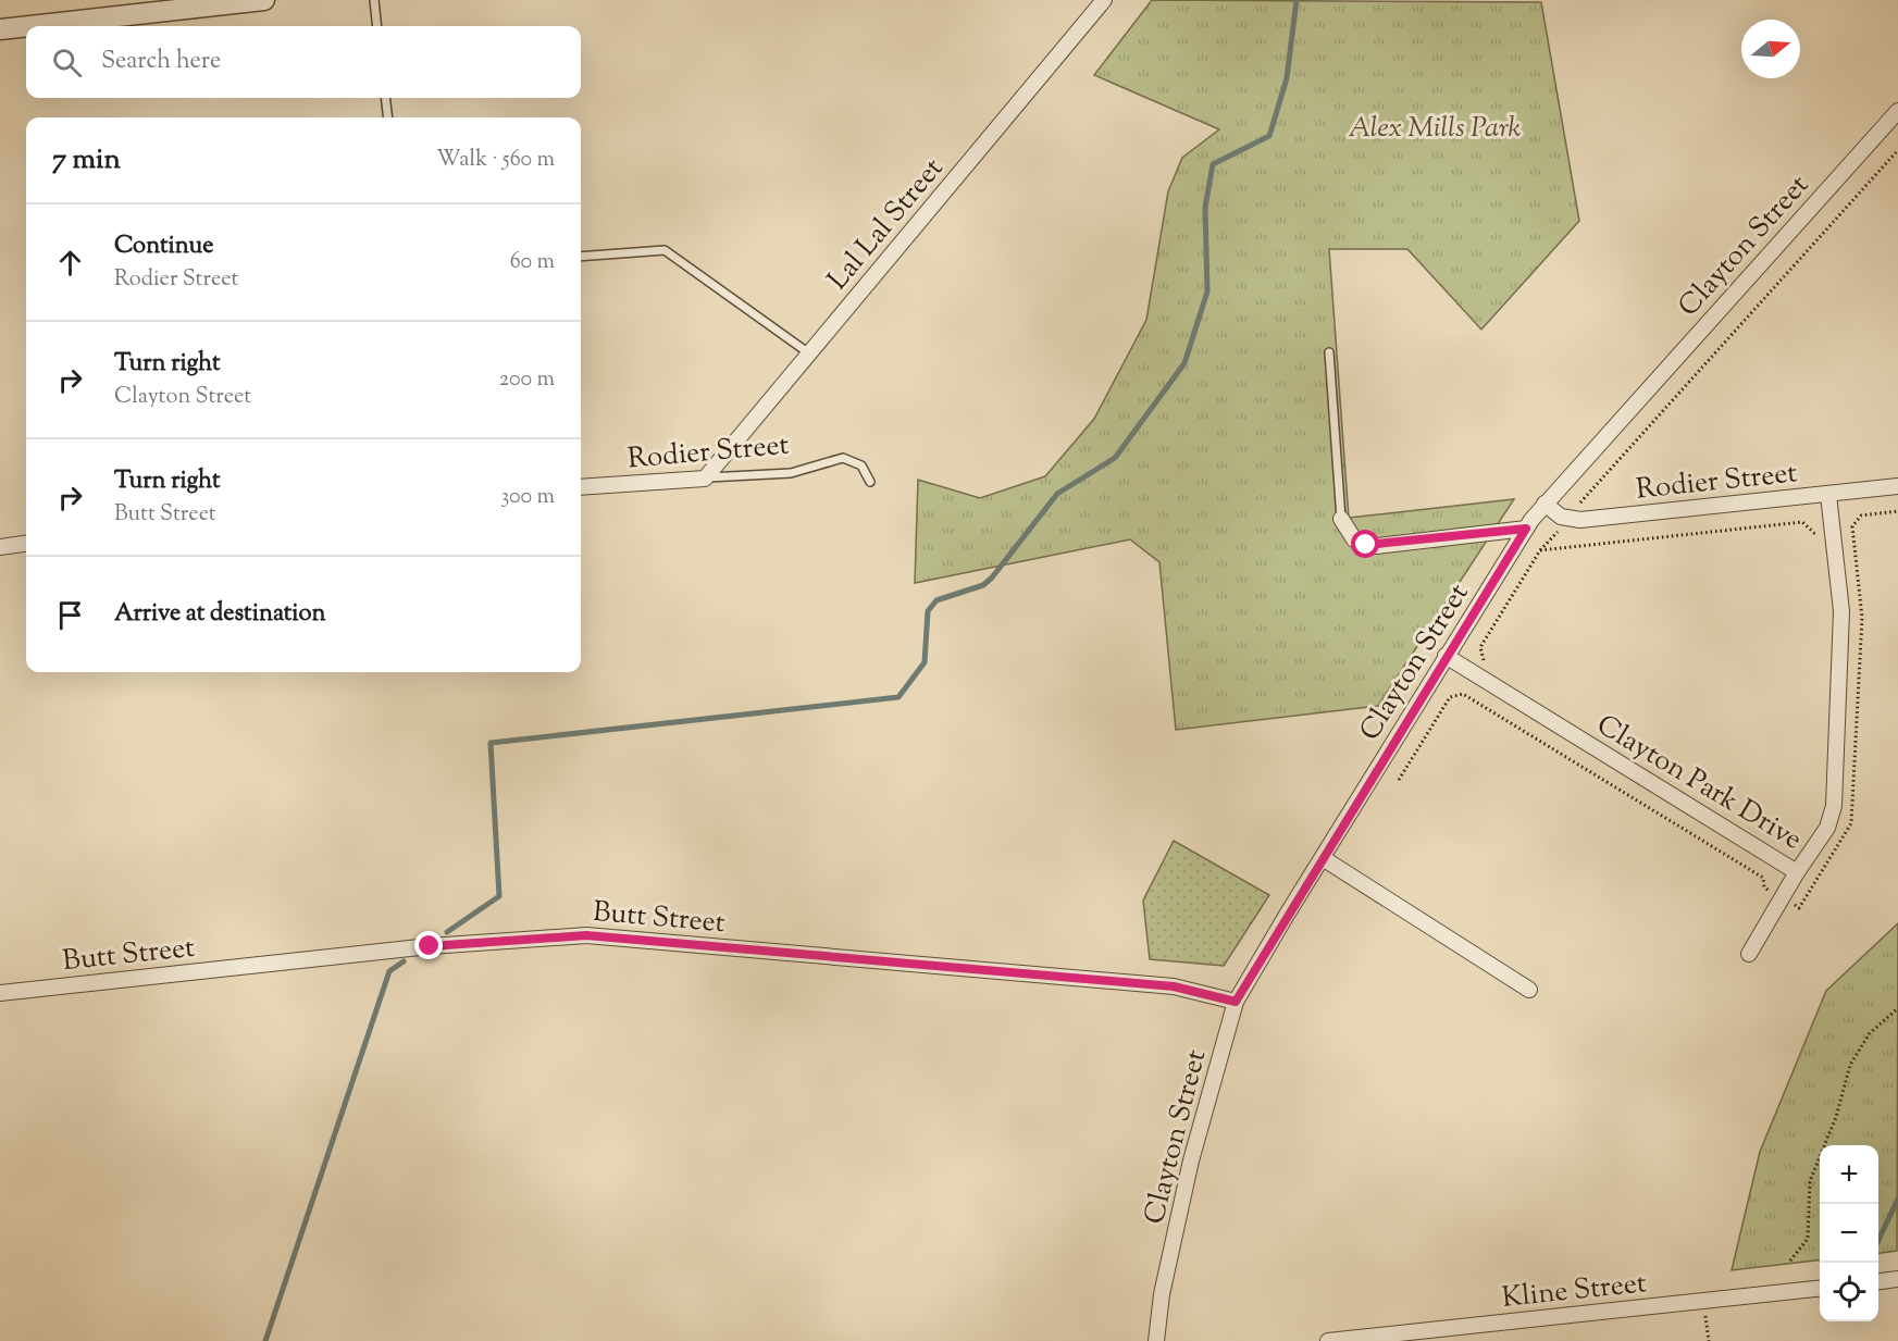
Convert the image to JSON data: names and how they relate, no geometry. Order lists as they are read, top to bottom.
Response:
{
  "streets": {
    "street": [
      "Lal Lal Street",
      "Clayton Street",
      "Rodier Street",
      "Clayton Park Drive",
      "Butt Street",
      "Kline Street"
    ]
  },
  "crossings": [
    ["Lal Lal Street", "Rodier Street"],
    ["Clayton Street", "Clayton Park Drive"],
    ["Clayton Street", "Butt Street"],
    ["Rodier Street", "Clayton Park Drive"]
  ],
  "parks": ["Alex Mills Park"],
  "north": "right",
  "page": {
    "search": "Search here",
    "heading": ["7 min", "Walk · 560 m"],
    "list": [
      ["Continue", "Rodier Street", "60 m"],
      ["Turn right", "Clayton Street", "200 m"],
      ["Turn right", "Butt Street", "300 m"],
      "Arrive at destination"
    ],
    "map_buttons": ["+", "−"]
  }
}
